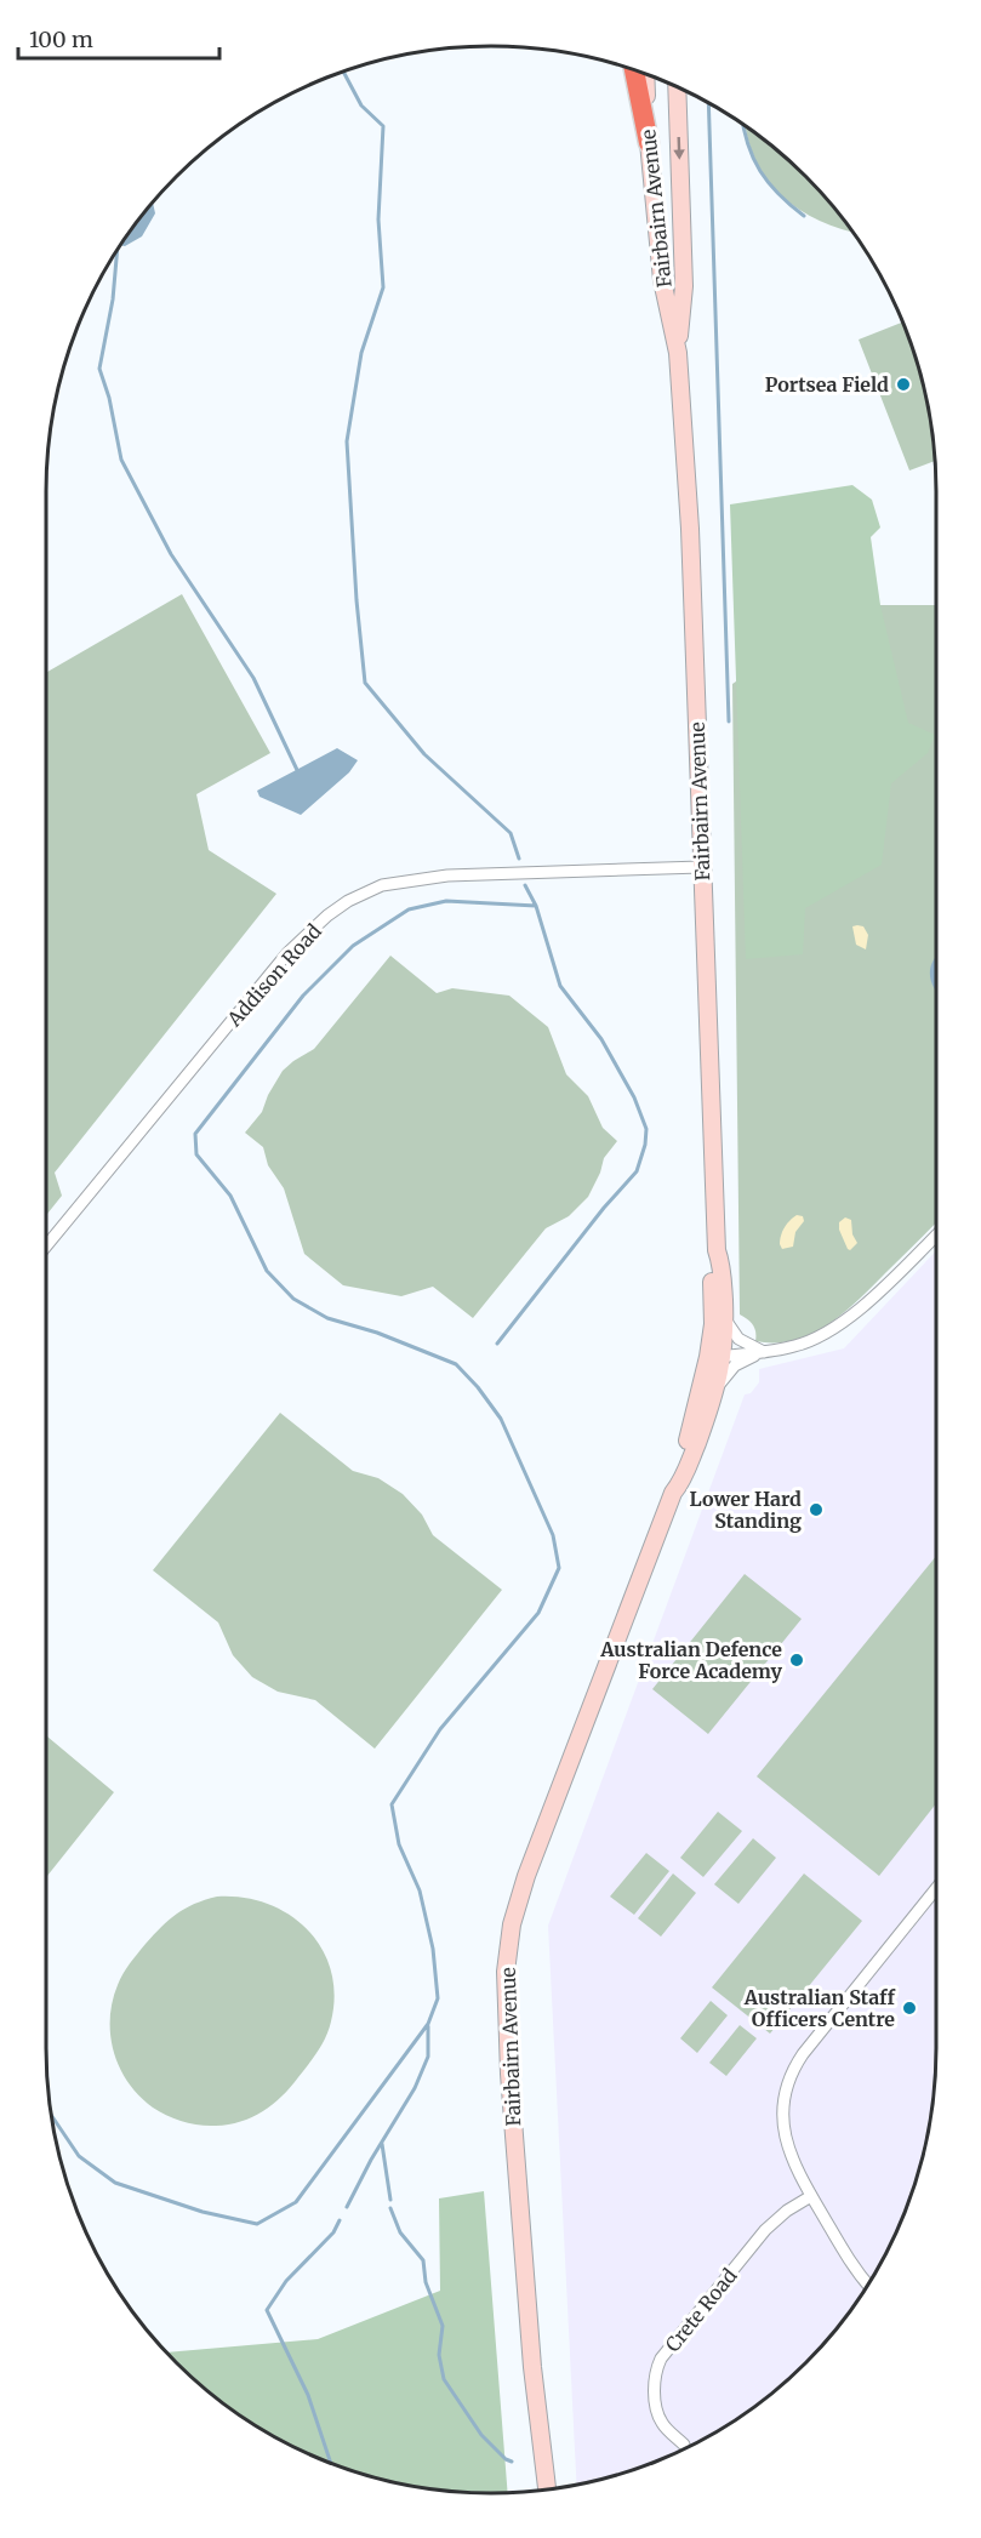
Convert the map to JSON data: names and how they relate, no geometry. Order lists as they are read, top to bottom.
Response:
{
  "streets": {
    "main road": ["Fairbairn Avenue"],
    "street": ["Addison Road", "Crete Road"]
  },
  "crossings": [
    ["Fairbairn Avenue", "Addison Road"]
  ],
  "places": [
    "Portsea Field",
    "Lower Hard Standing",
    "Australian Defence Force Academy",
    "Australian Staff Officers Centre"
  ],
  "scale_bar": "100 m"
}
